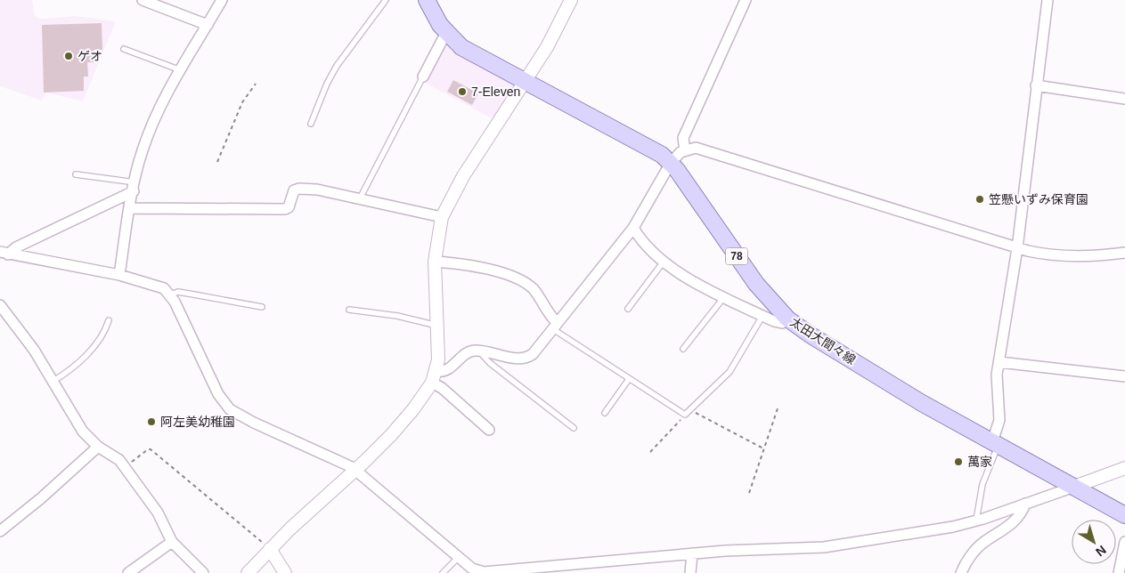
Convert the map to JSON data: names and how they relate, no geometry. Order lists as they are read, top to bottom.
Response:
{
  "streets": {
    "main road": ["78", "太田大間々線"]
  },
  "places": [
    "ゲオ",
    "7-Eleven",
    "笠懸いずみ保育園",
    "阿左美幼稚園",
    "萬家"
  ],
  "north": "bottom right"
}
